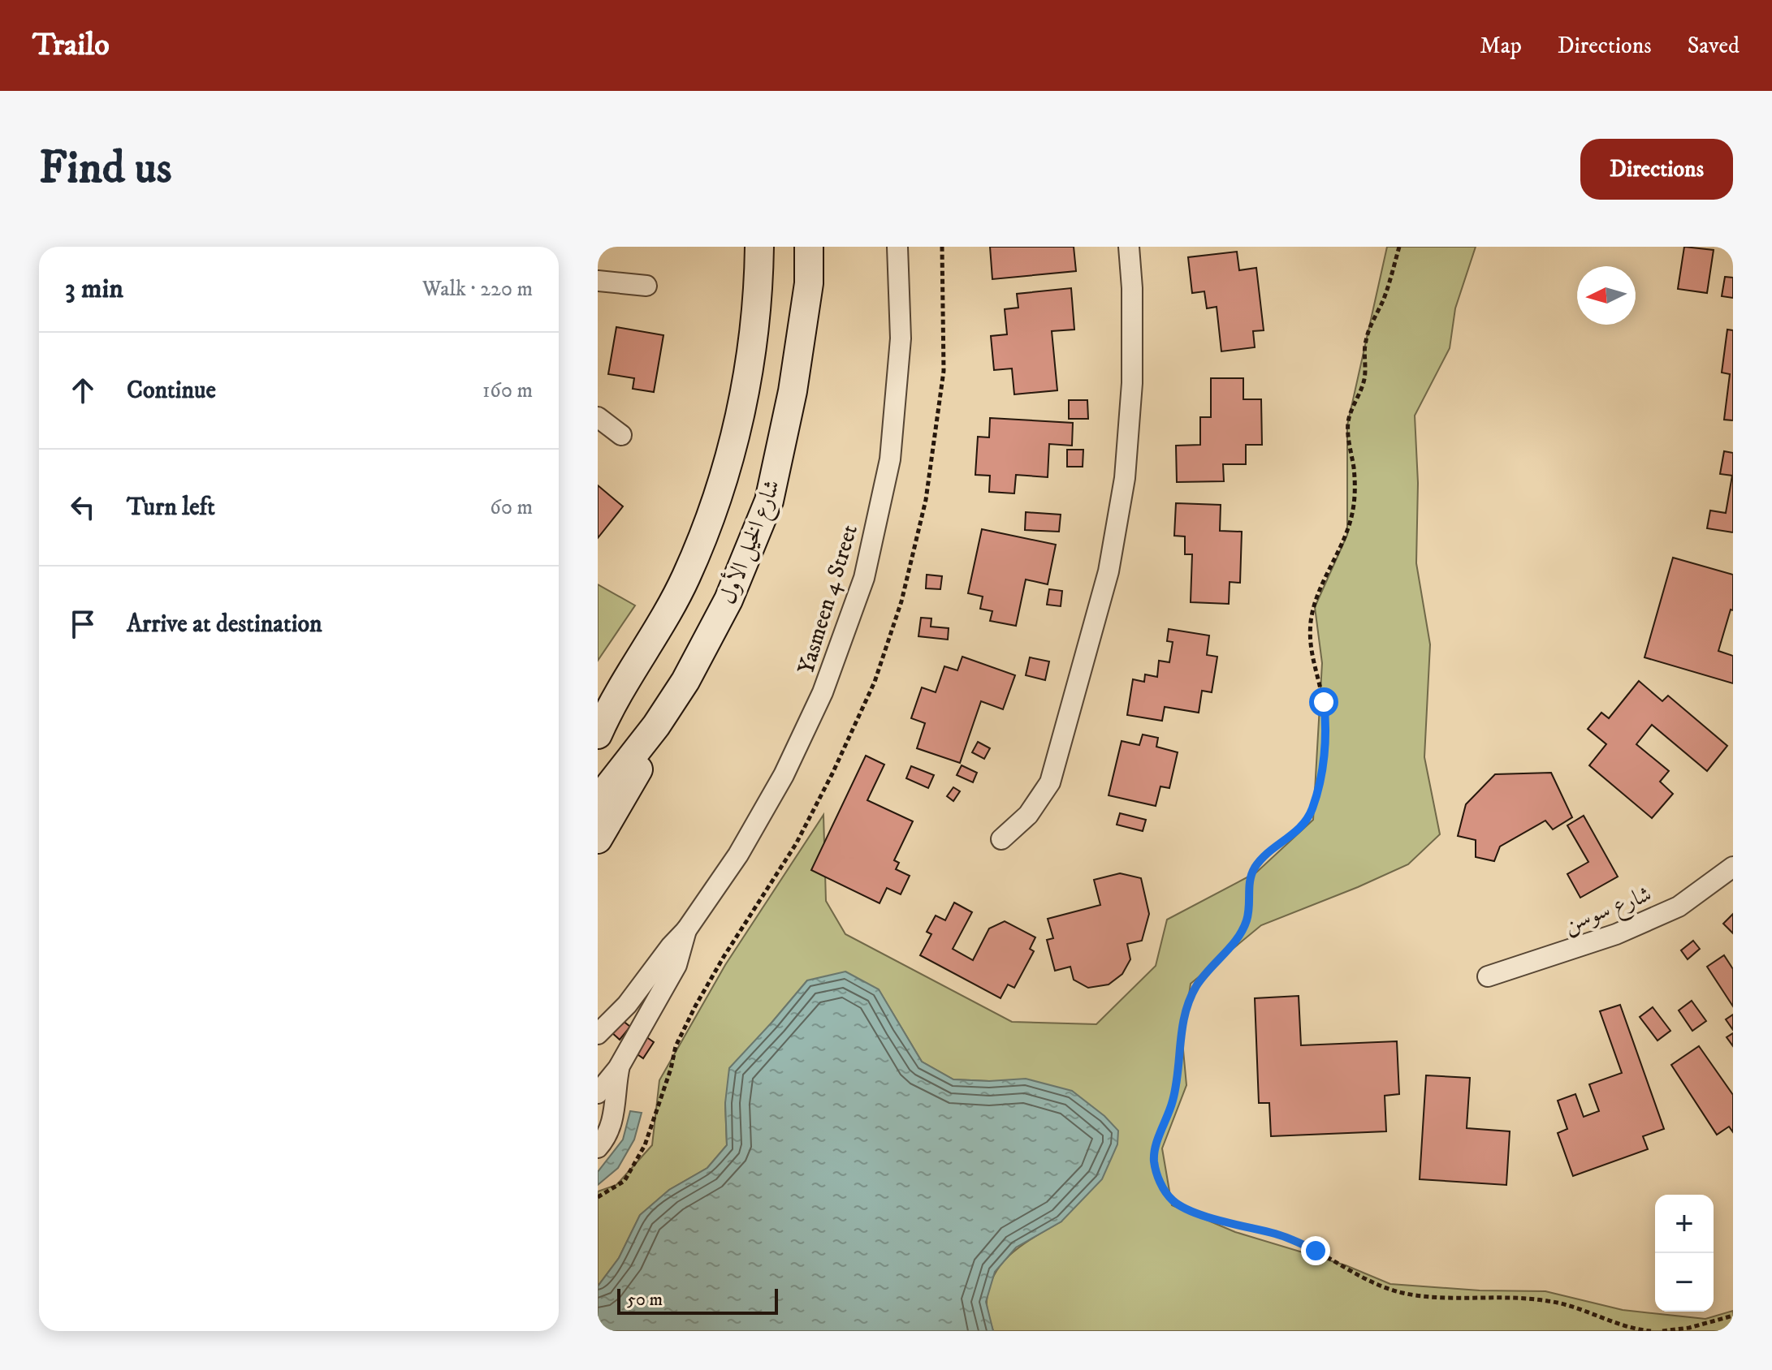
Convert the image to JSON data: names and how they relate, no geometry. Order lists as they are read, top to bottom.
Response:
{
  "streets": {
    "main road": ["شارع الخيل الأول"],
    "street": ["Yasmeen 4 Street", "شارع سوسن"]
  },
  "scale_bar": "50 m",
  "north": "left",
  "page": {
    "header": "Trailo",
    "nav": ["Map", "Directions", "Saved"],
    "buttons": "Directions",
    "title": "Find us",
    "heading": ["3 min", "Walk · 220 m"],
    "list": [
      ["Continue", "160 m"],
      ["Turn left", "60 m"],
      "Arrive at destination"
    ],
    "map_buttons": ["+", "−"],
    "scale": "50 m"
  }
}
